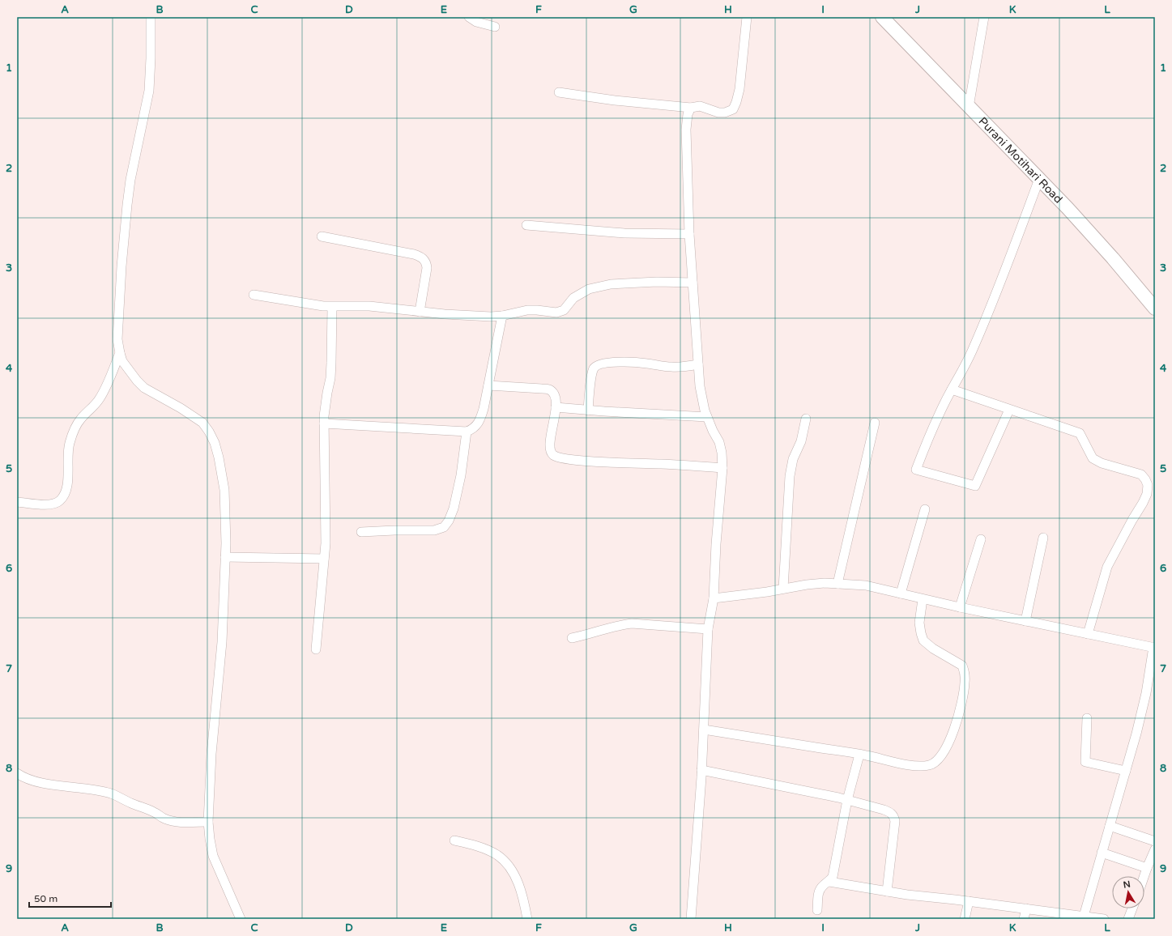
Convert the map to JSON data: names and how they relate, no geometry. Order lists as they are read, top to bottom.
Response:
{
  "streets": {
    "main road": ["Purani Motihari Road"]
  },
  "scale_bar": "50 m",
  "north": "top",
  "grid": {
    "columns": [
      "A",
      "B",
      "C",
      "D",
      "E",
      "F",
      "G",
      "H",
      "I",
      "J",
      "K",
      "L"
    ],
    "rows": [
      "1",
      "2",
      "3",
      "4",
      "5",
      "6",
      "7",
      "8",
      "9"
    ]
  }
}
